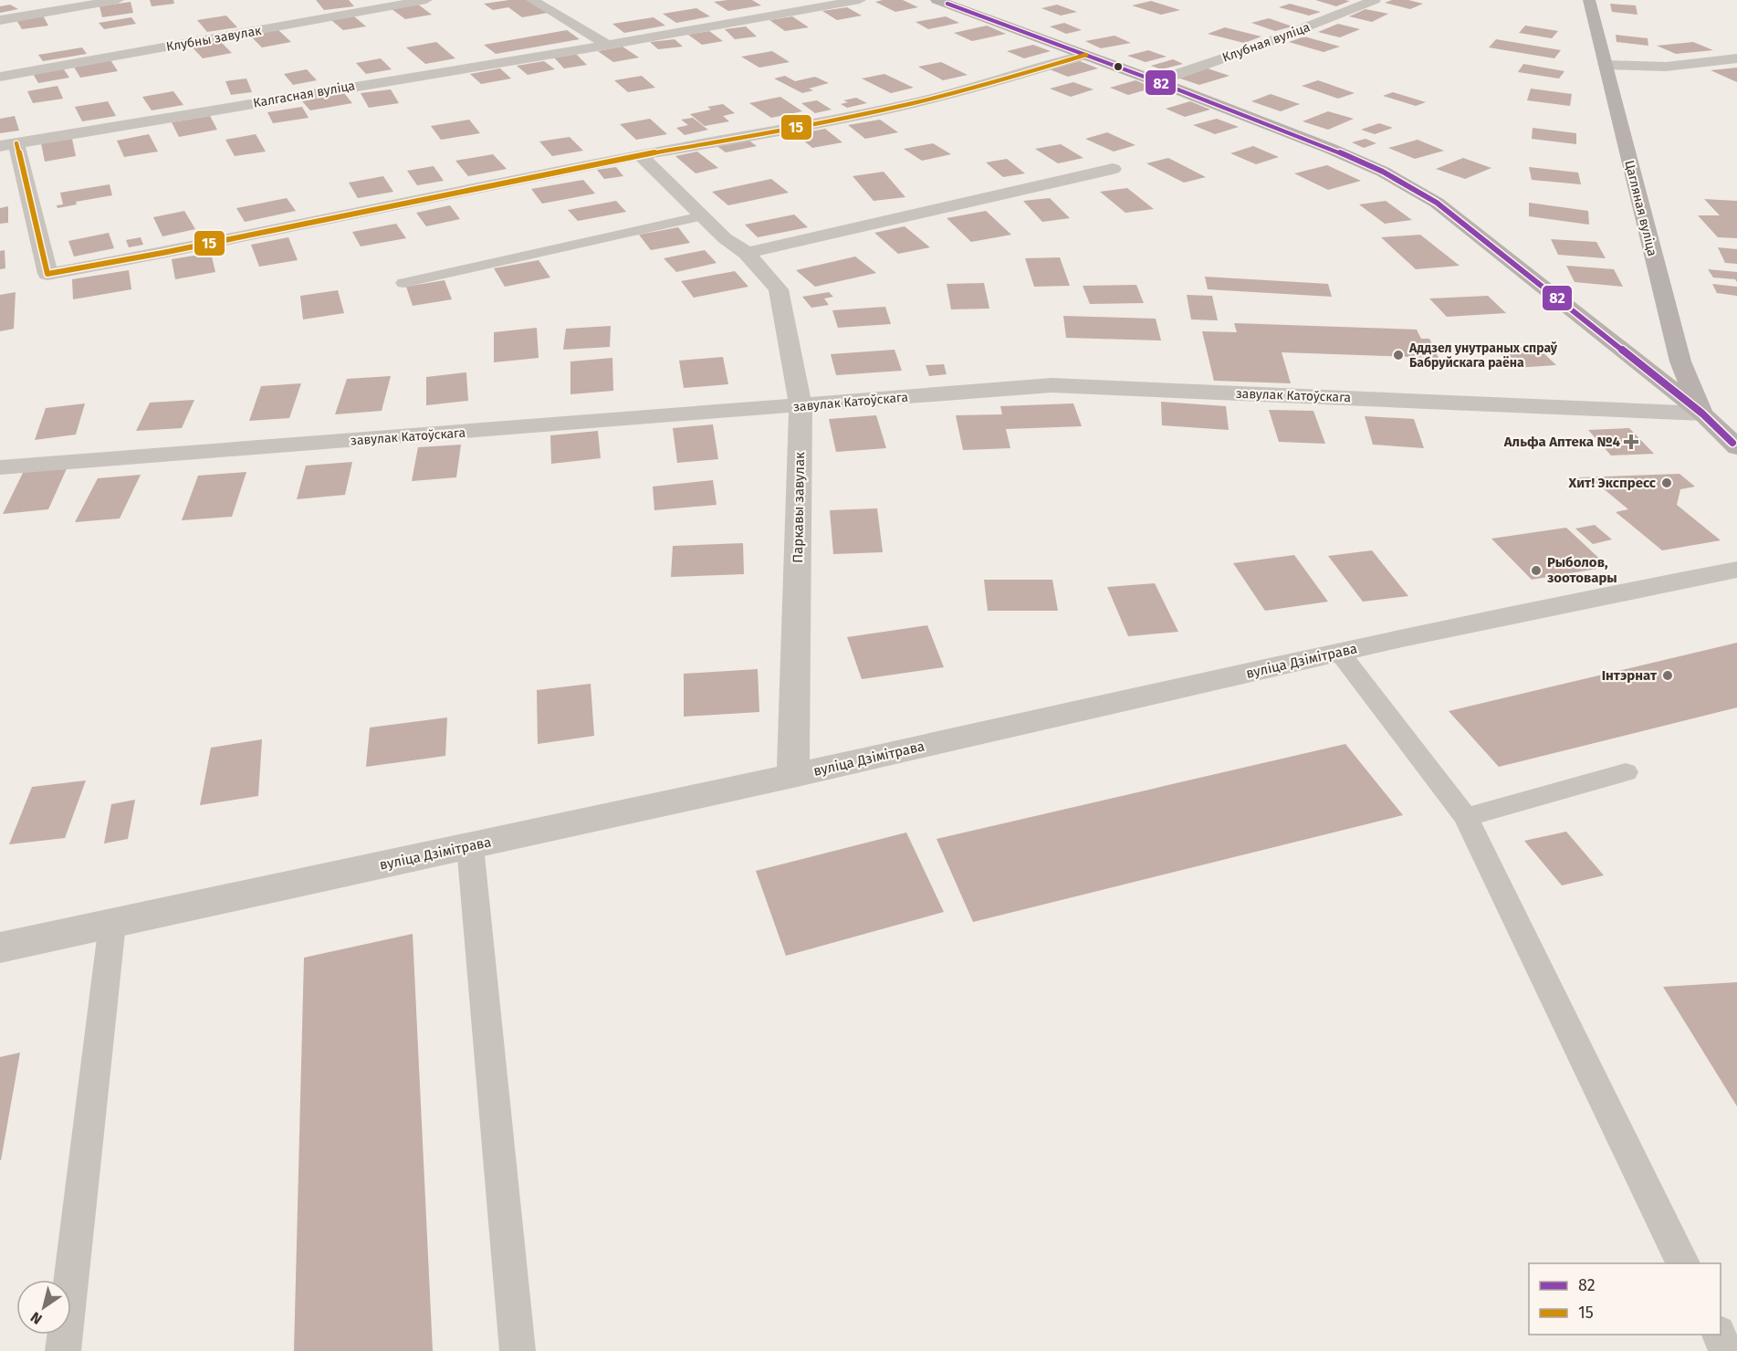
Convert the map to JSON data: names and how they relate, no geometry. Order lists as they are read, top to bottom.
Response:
{
  "streets": {
    "main road": ["Цагляная вуліца"],
    "street": [
      "Клубны завулак",
      "Клубная вуліца",
      "Калгасная вуліца",
      "завулак Катоўскага",
      "Паркавы завулак",
      "вуліца Дзімітрава"
    ]
  },
  "crossings": [
    ["Цагляная вуліца", "завулак Катоўскага"],
    ["завулак Катоўскага", "Паркавы завулак"],
    ["Паркавы завулак", "вуліца Дзімітрава"]
  ],
  "places": {
    "other": [
      "Аддзел унутраных спраў Бабруйскага раёна",
      "Хит! Экспресс",
      "Рыболов, зоотовары",
      "Інтэрнат"
    ],
    "health": ["Альфа Аптека №4"]
  },
  "lines": ["transit line 82", "transit line 15"],
  "legend": ["82", "15"],
  "north": "bottom left"
}
